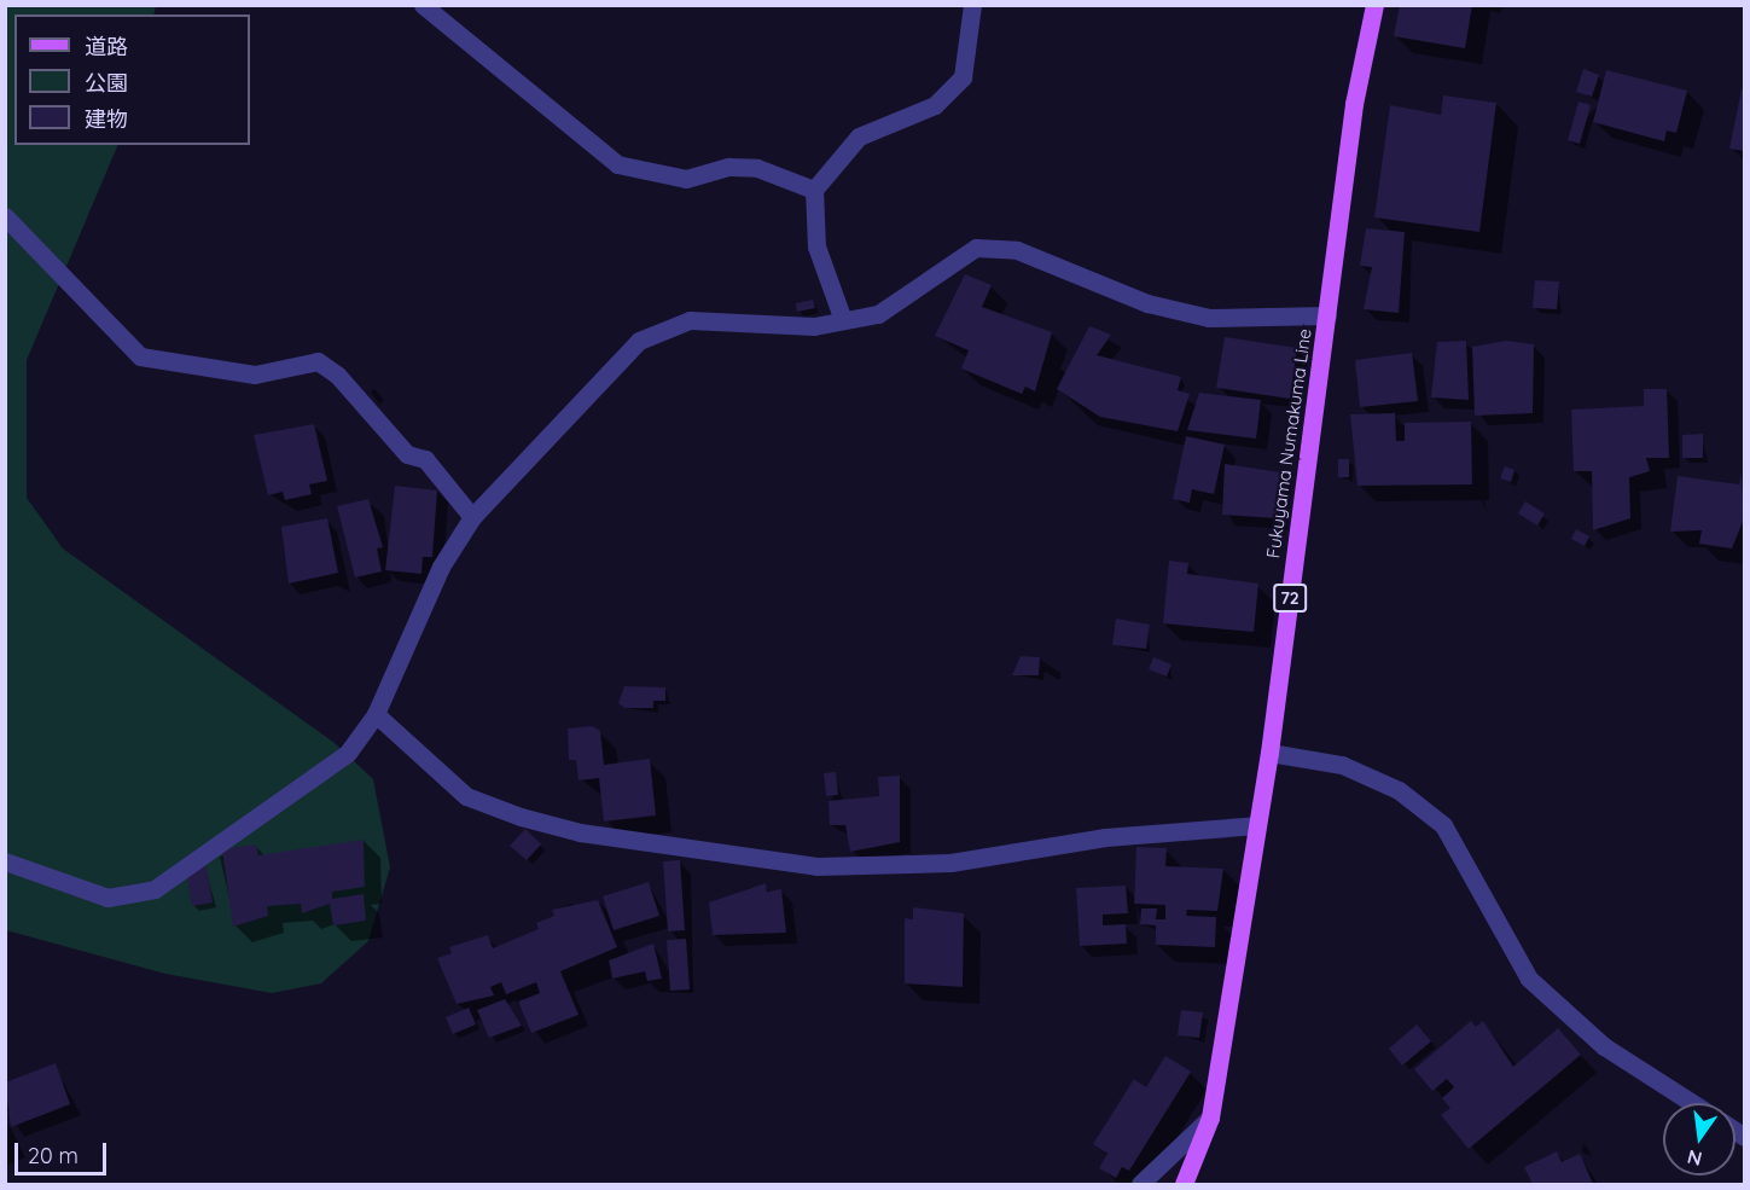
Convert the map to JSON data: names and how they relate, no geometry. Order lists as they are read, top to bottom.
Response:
{
  "streets": {
    "main road": ["Fukuyama Numakuma Line", "72"]
  },
  "legend": ["道路", "公園", "建物"],
  "scale_bar": "20 m",
  "north": "bottom"
}
